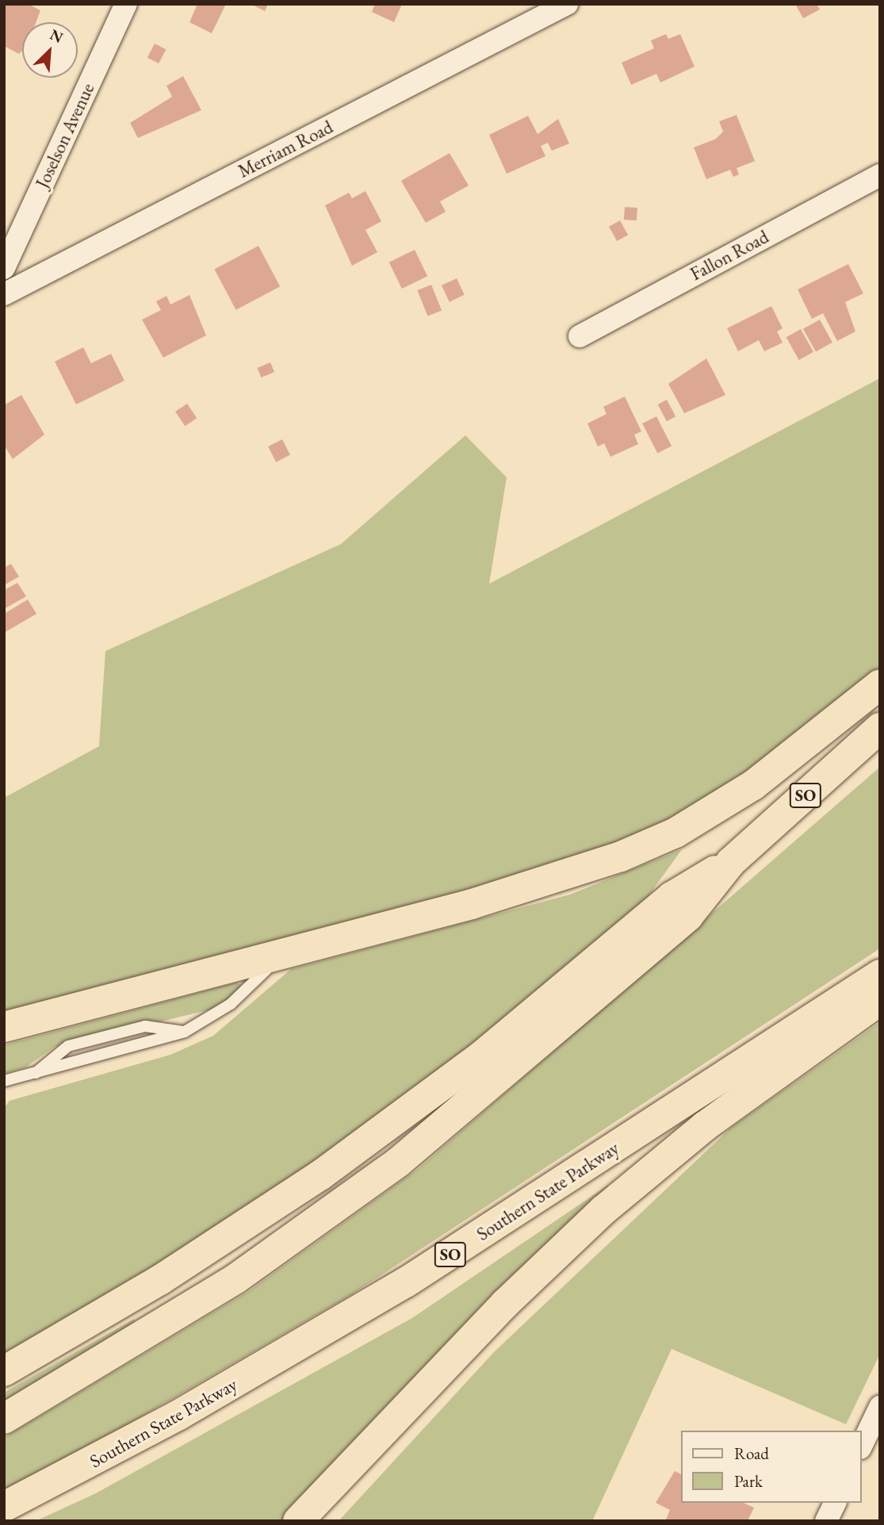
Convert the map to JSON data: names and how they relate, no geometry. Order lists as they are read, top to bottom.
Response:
{
  "streets": {
    "highway": ["SO", "Southern State Parkway"],
    "street": ["Joselson Avenue", "Merriam Road", "Fallon Road"]
  },
  "legend": ["Road", "Park"],
  "north": "top right"
}
